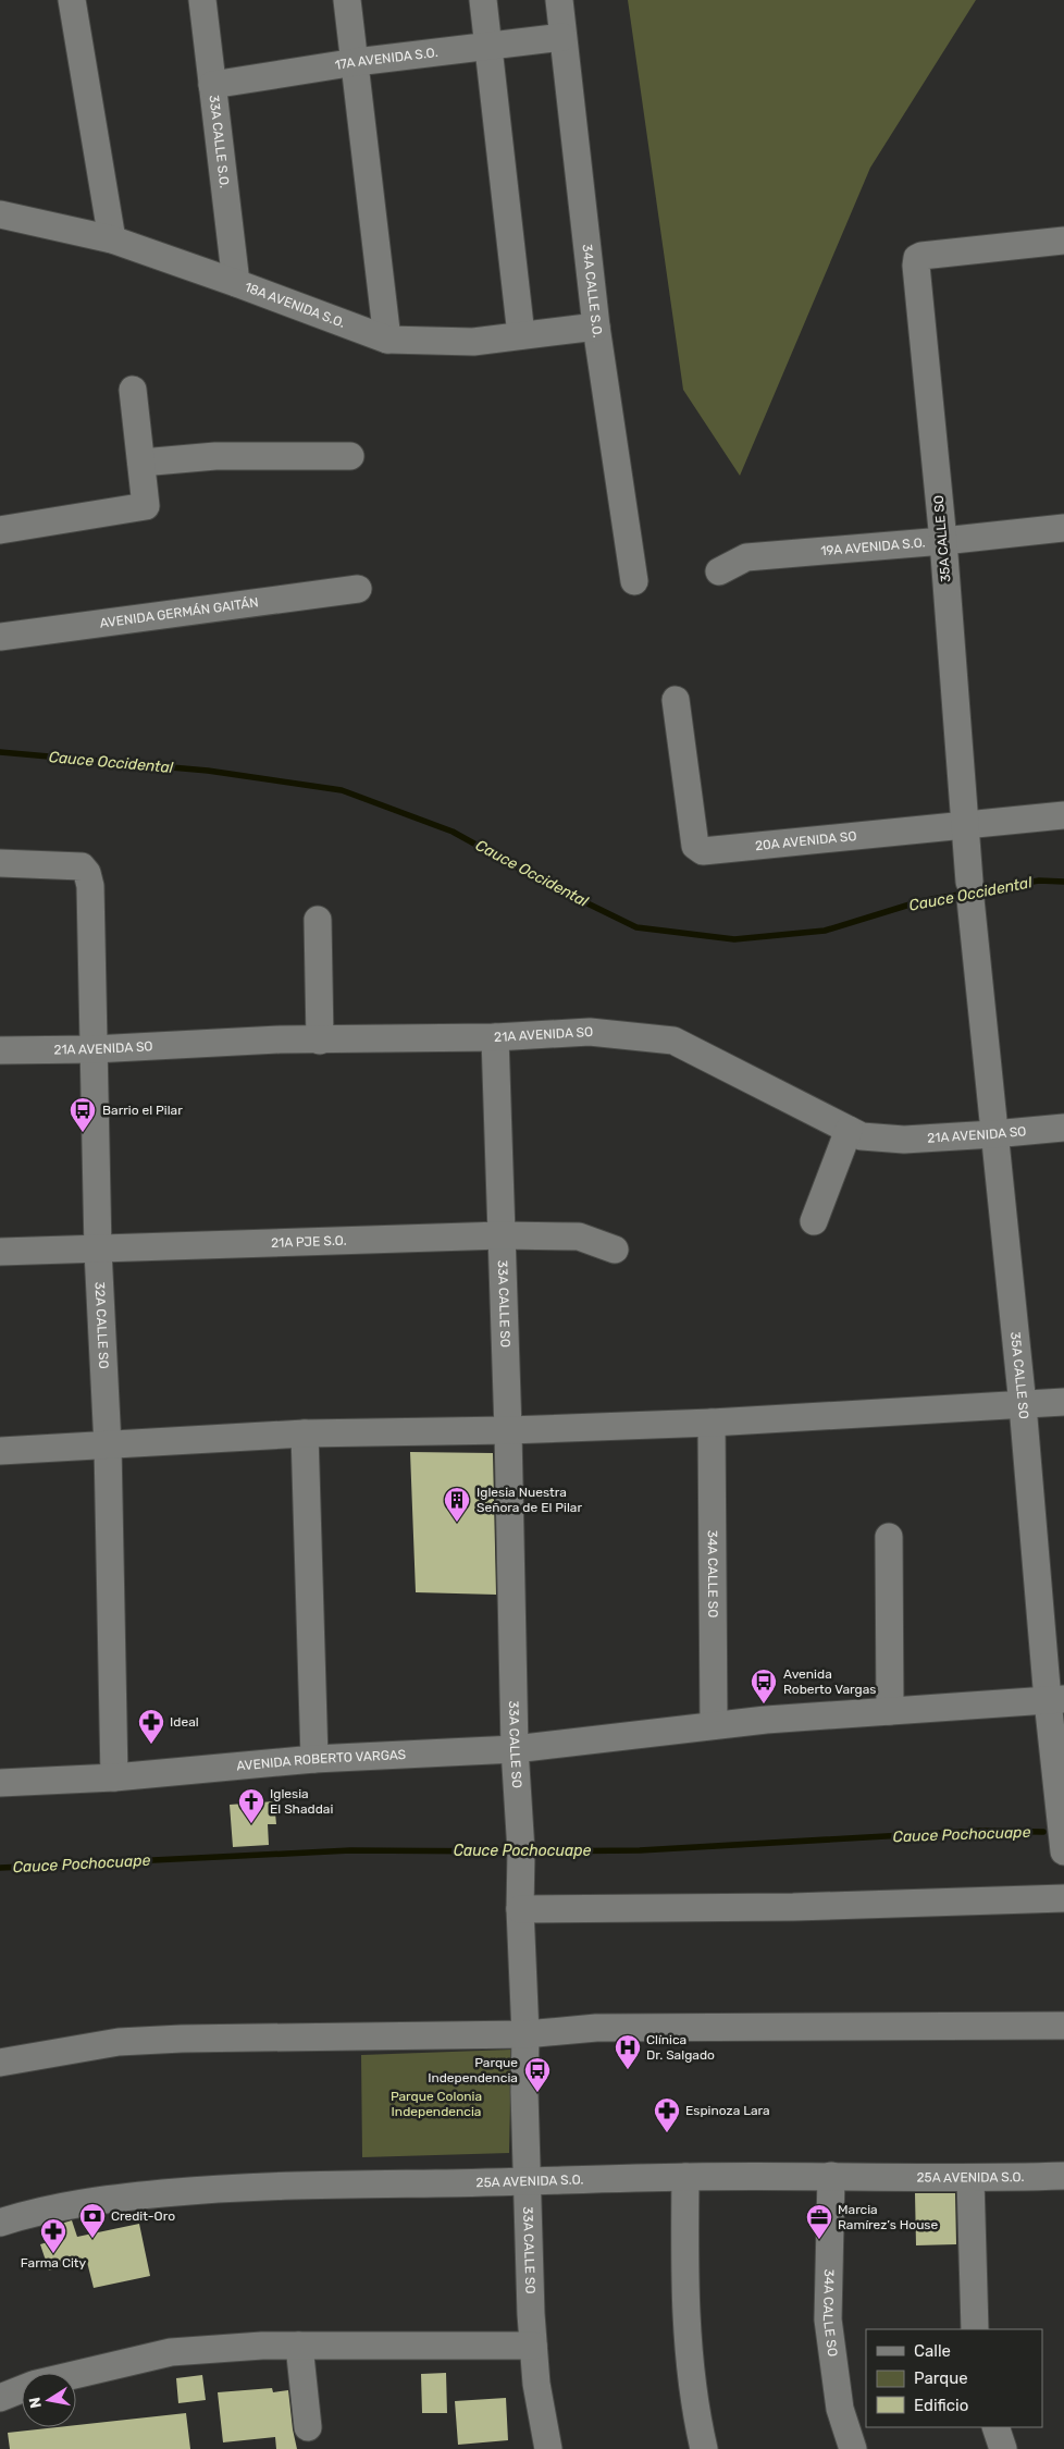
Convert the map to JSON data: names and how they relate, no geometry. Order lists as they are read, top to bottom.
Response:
{
  "streets": {
    "street": [
      "17A AVENIDA S.O.",
      "33A CALLE S.O.",
      "34A CALLE S.O.",
      "18A AVENIDA S.O.",
      "35A CALLE SO",
      "19A AVENIDA S.O.",
      "AVENIDA GERMÁN GAITÁN",
      "20A AVENIDA SO",
      "21A AVENIDA SO",
      "21A PJE S.O.",
      "33A CALLE SO",
      "32A CALLE SO",
      "34A CALLE SO",
      "AVENIDA ROBERTO VARGAS",
      "25A AVENIDA S.O."
    ]
  },
  "crossings": [
    ["17A AVENIDA S.O.", "33A CALLE S.O."],
    ["17A AVENIDA S.O.", "34A CALLE S.O."],
    ["33A CALLE S.O.", "18A AVENIDA S.O."],
    ["34A CALLE S.O.", "18A AVENIDA S.O."],
    ["35A CALLE SO", "19A AVENIDA S.O."],
    ["35A CALLE SO", "20A AVENIDA SO"],
    ["35A CALLE SO", "21A AVENIDA SO"],
    ["35A CALLE SO", "AVENIDA ROBERTO VARGAS"],
    ["21A AVENIDA SO", "33A CALLE SO"],
    ["21A AVENIDA SO", "32A CALLE SO"],
    ["21A PJE S.O.", "33A CALLE SO"],
    ["21A PJE S.O.", "32A CALLE SO"],
    ["33A CALLE SO", "AVENIDA ROBERTO VARGAS"],
    ["33A CALLE SO", "25A AVENIDA S.O."],
    ["32A CALLE SO", "AVENIDA ROBERTO VARGAS"],
    ["34A CALLE SO", "AVENIDA ROBERTO VARGAS"],
    ["34A CALLE SO", "25A AVENIDA S.O."]
  ],
  "water": ["Cauce Occidental", "Cauce Pochocuape"],
  "parks": ["Parque Colonia Independencia"],
  "places": {
    "bus stop": ["Barrio el Pilar", "Avenida Roberto Vargas", "Parque Independencia"],
    "building": ["Iglesia Nuestra Señora de El Pilar"],
    "pharmacy": ["Ideal", "Espinoza Lara", "Farma City"],
    "church": ["Iglesia El Shaddai"],
    "hospital": ["Clínica Dr. Salgado"],
    "bank": ["Credit-Oro"],
    "office": ["Marcia Ramírez’s House"]
  },
  "legend": ["Calle", "Parque", "Edificio"],
  "north": "left"
}
